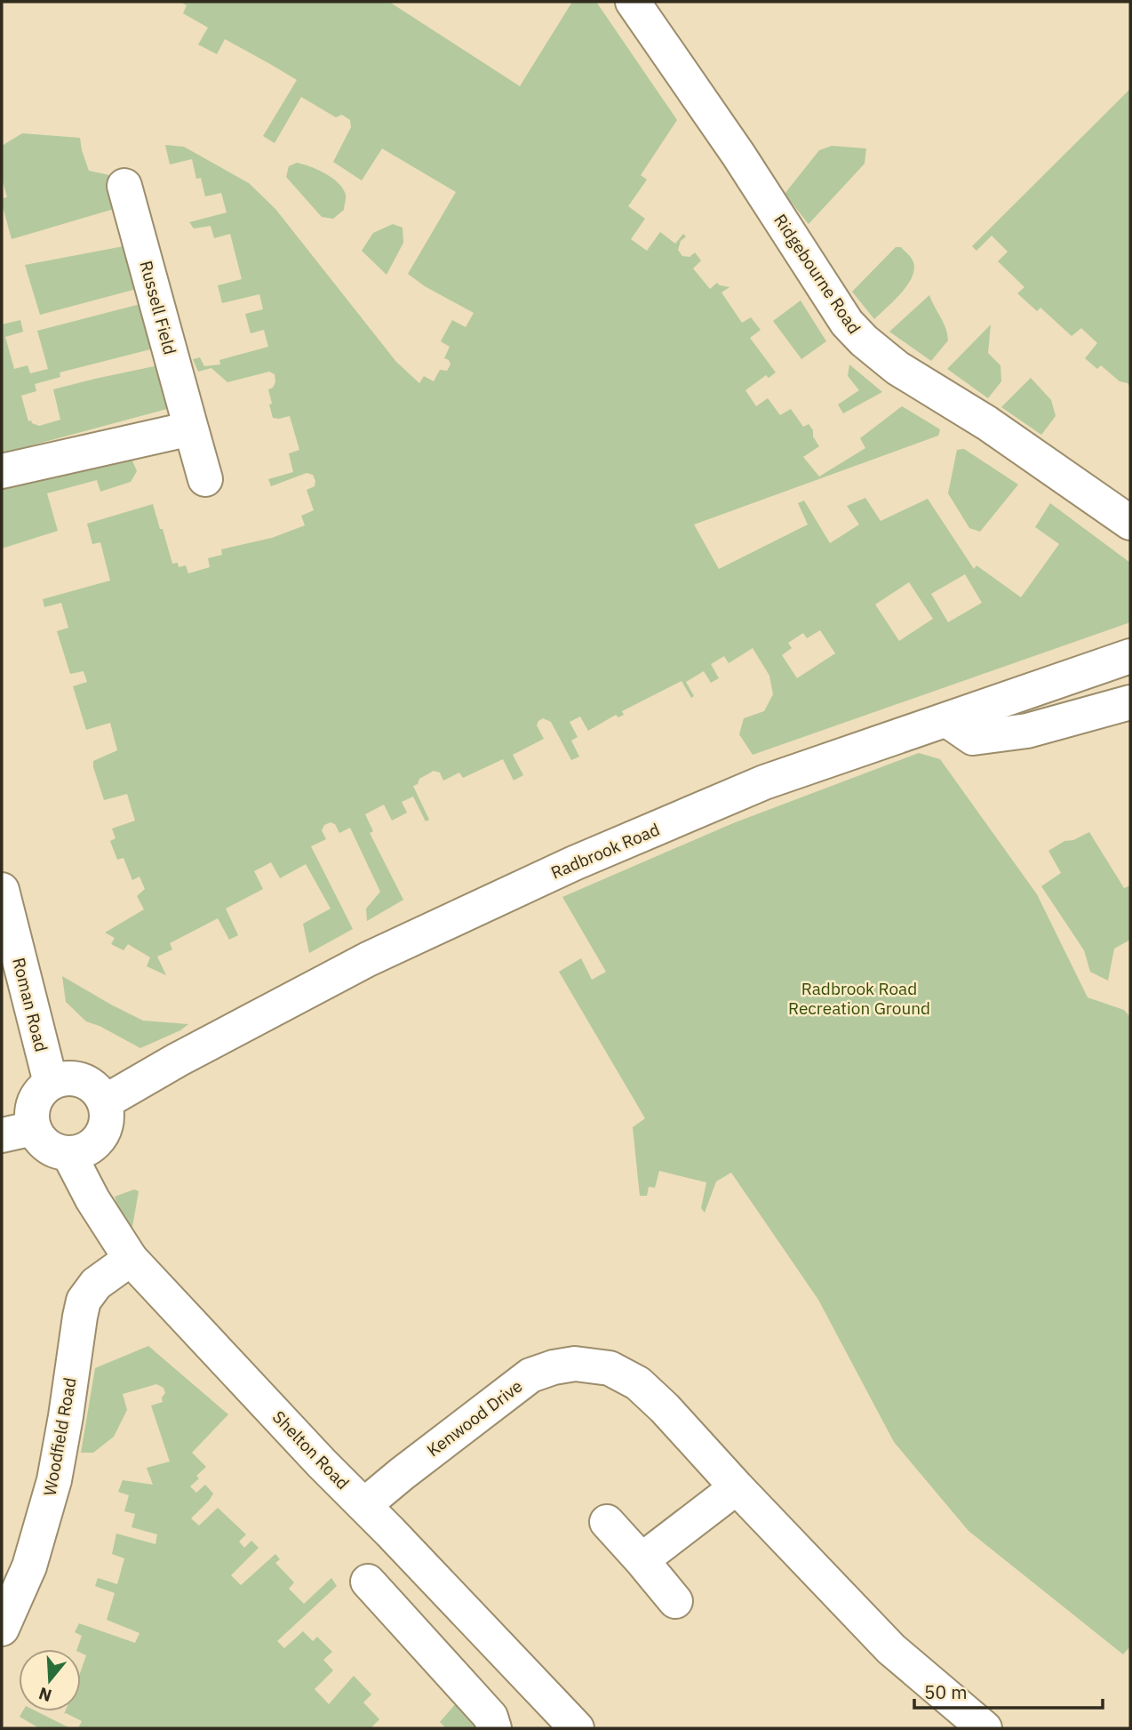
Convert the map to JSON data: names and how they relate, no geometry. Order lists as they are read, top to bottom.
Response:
{
  "streets": {
    "street": [
      "Ridgebourne Road",
      "Russell Field",
      "Radbrook Road",
      "Roman Road",
      "Kenwood Drive",
      "Woodfield Road",
      "Shelton Road"
    ]
  },
  "crossings": [
    ["Radbrook Road", "Roman Road"],
    ["Radbrook Road", "Shelton Road"],
    ["Roman Road", "Shelton Road"],
    ["Kenwood Drive", "Shelton Road"],
    ["Woodfield Road", "Shelton Road"]
  ],
  "parks": ["Radbrook Road Recreation Ground"],
  "scale_bar": "50 m",
  "north": "bottom"
}
